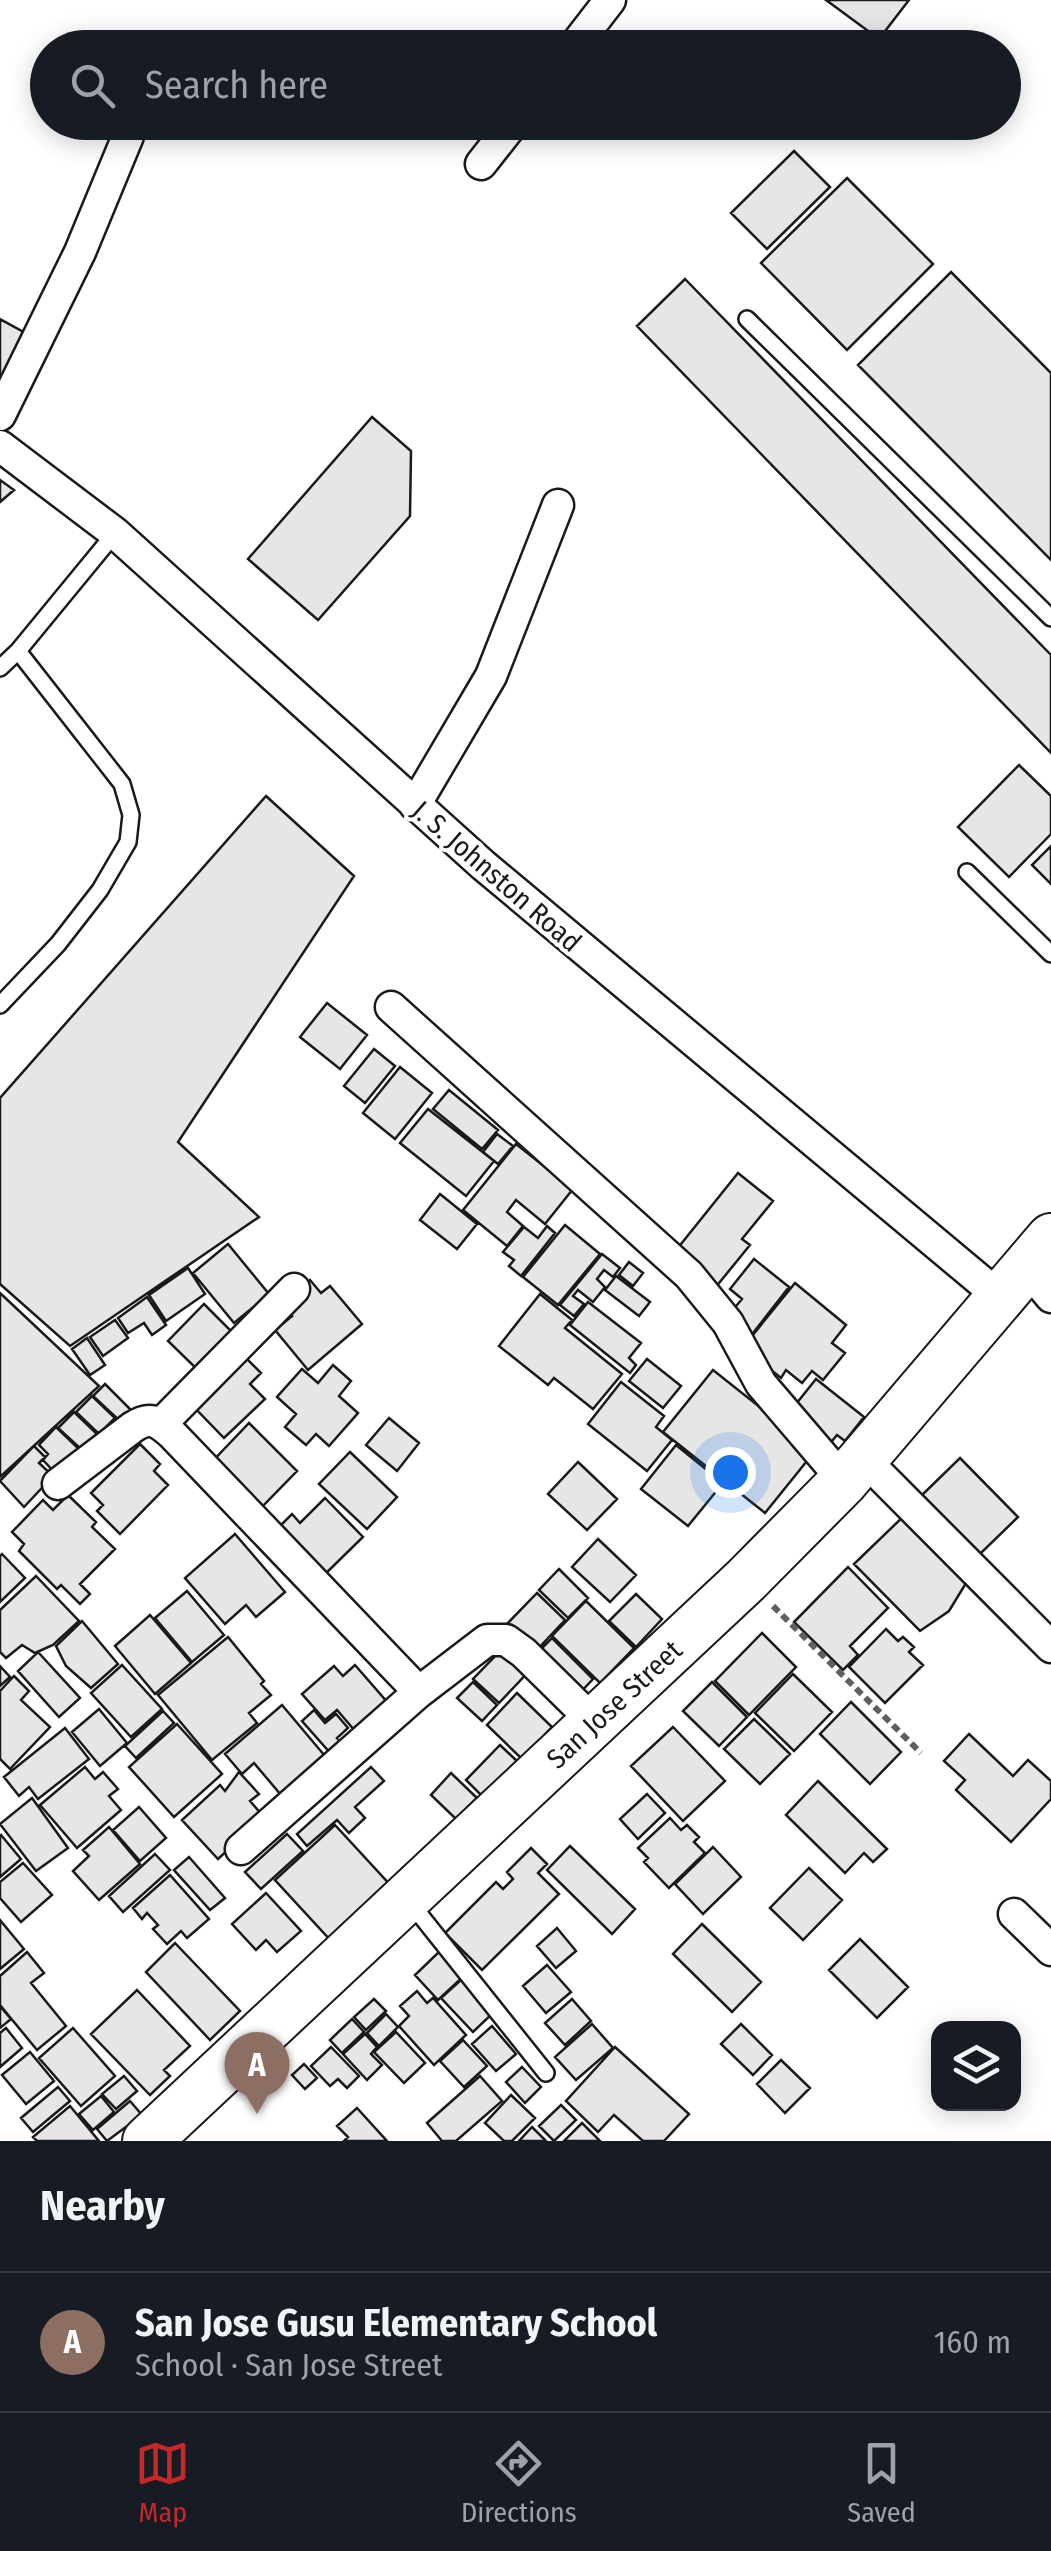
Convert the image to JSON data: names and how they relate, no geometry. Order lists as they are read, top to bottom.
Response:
{
  "streets": {
    "main road": ["San Jose Street"],
    "street": ["J. S. Johnston Road"]
  },
  "crossings": [
    ["J. S. Johnston Road", "San Jose Street"]
  ],
  "page": {
    "search": "Search here",
    "pins": "A",
    "heading": "Nearby",
    "list": [
      {
        "mark": "A",
        "name": "San Jose Gusu Elementary School",
        "note": "School · San Jose Street",
        "value": "160 m"
      }
    ],
    "nav": ["Map", "Directions", "Saved"]
  }
}
